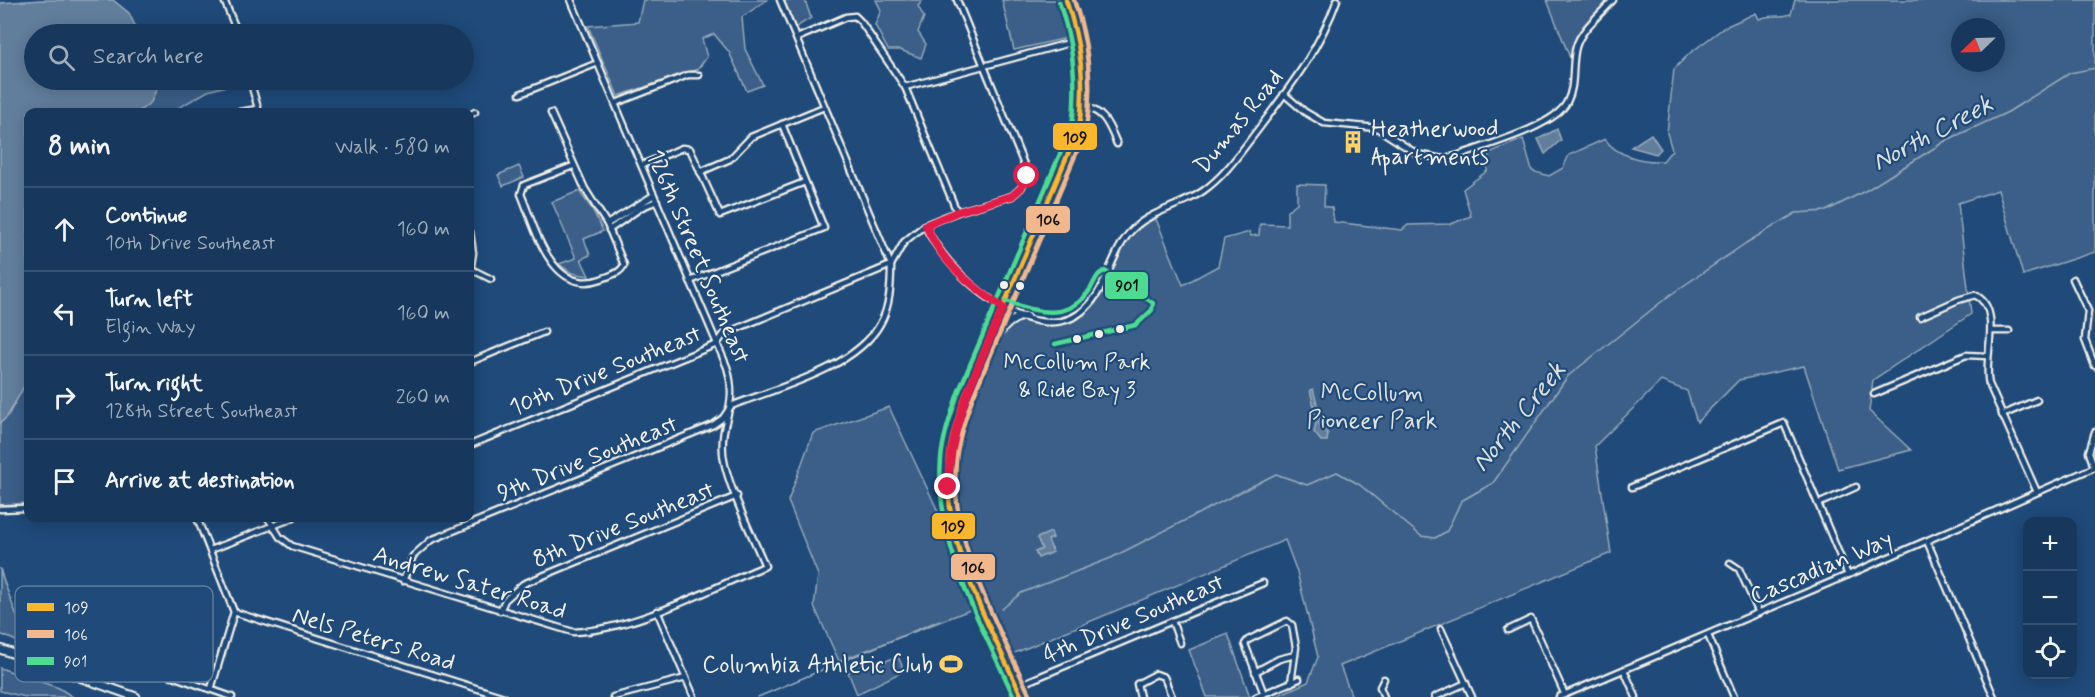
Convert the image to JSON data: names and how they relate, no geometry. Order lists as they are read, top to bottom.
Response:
{
  "streets": {
    "street": [
      "Dumas Road",
      "126th Street Southeast",
      "10th Drive Southeast",
      "9th Drive Southeast",
      "8th Drive Southeast",
      "Cascadian Way",
      "Andrew Sater Road",
      "4th Drive Southeast",
      "Nels Peters Road"
    ]
  },
  "crossings": [
    ["126th Street Southeast", "10th Drive Southeast"],
    ["126th Street Southeast", "9th Drive Southeast"],
    ["126th Street Southeast", "8th Drive Southeast"],
    ["126th Street Southeast", "Andrew Sater Road"],
    ["9th Drive Southeast", "Andrew Sater Road"],
    ["8th Drive Southeast", "Andrew Sater Road"]
  ],
  "water": ["North Creek"],
  "parks": ["McCollum Pioneer Park"],
  "places": {
    "building": ["Heatherwood Apartments"],
    "other": ["McCollum Park & Ride Bay 3"],
    "sports": ["Columbia Athletic Club"]
  },
  "lines": ["transit line 109", "transit line 106", "transit line 901"],
  "legend": ["109", "106", "901"],
  "north": "bottom left",
  "page": {
    "search": "Search here",
    "heading": ["8 min", "Walk · 580 m"],
    "list": [
      ["Continue", "10th Drive Southeast", "160 m"],
      ["Turn left", "Elgin Way", "160 m"],
      ["Turn right", "128th Street Southeast", "260 m"],
      "Arrive at destination"
    ],
    "map_buttons": ["+", "−"]
  }
}
